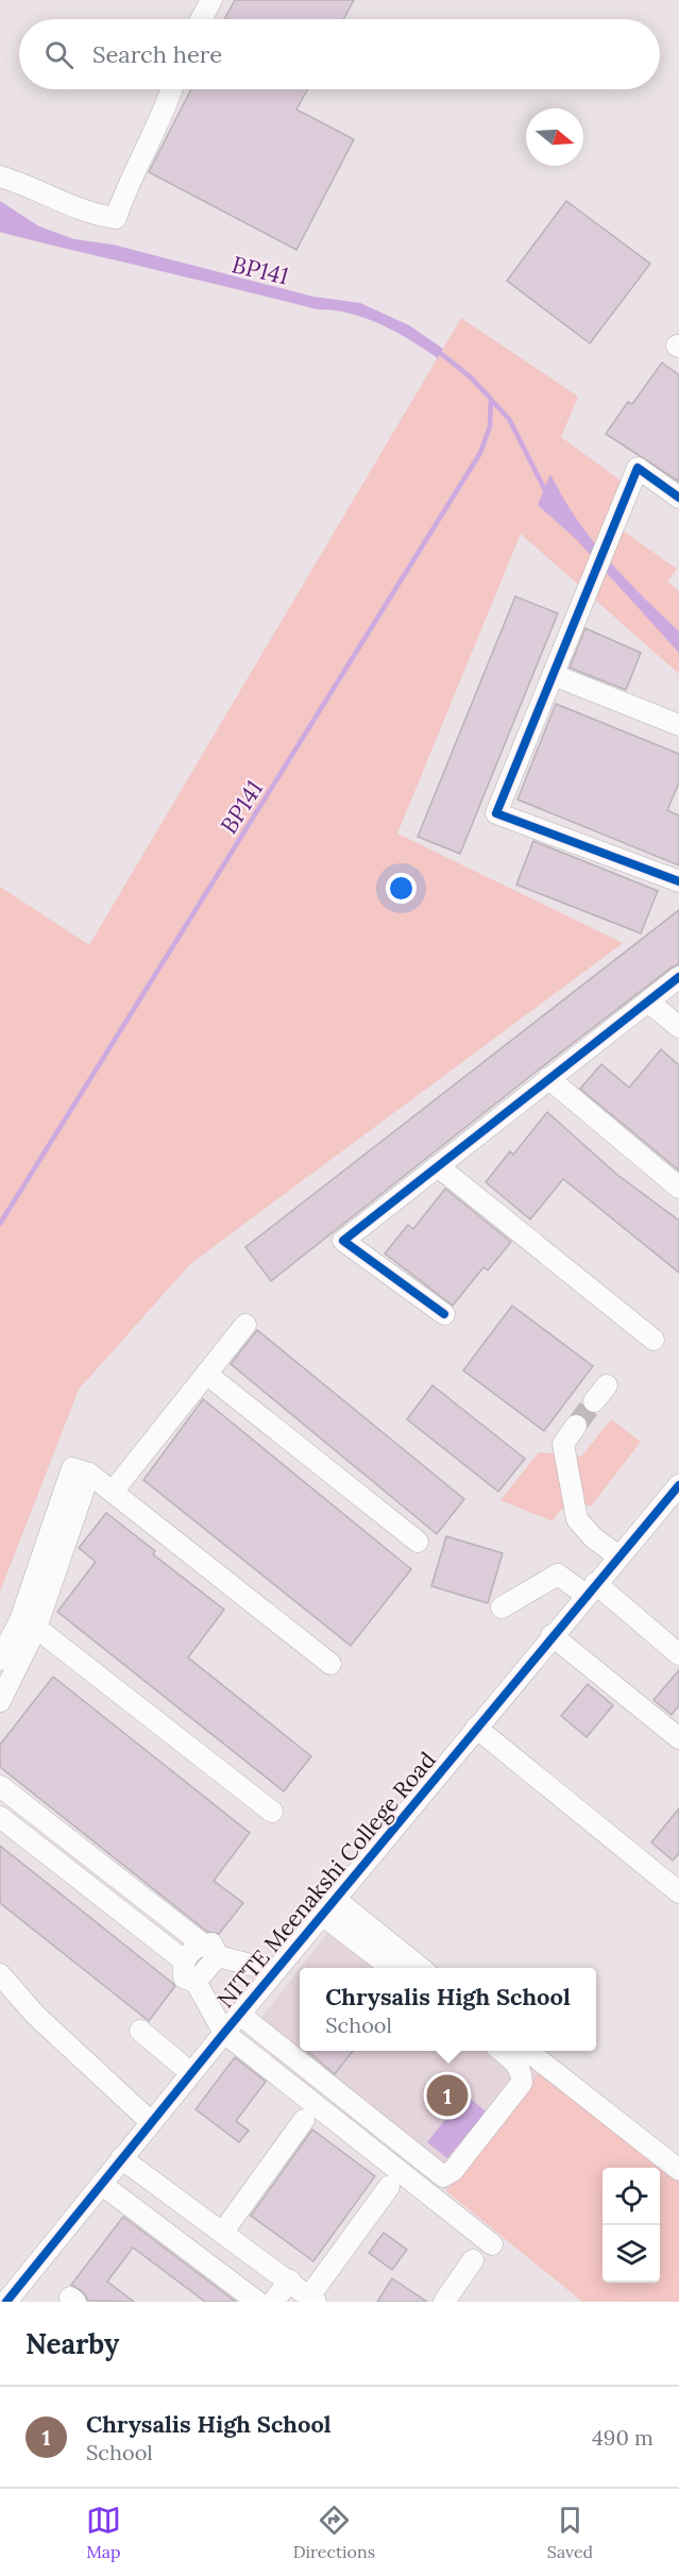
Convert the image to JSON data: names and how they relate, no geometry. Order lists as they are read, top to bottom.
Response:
{
  "streets": {
    "street": ["NITTE Meenakshi College Road"]
  },
  "water": ["BP141"],
  "north": "right",
  "page": {
    "search": "Search here",
    "popup": ["Chrysalis High School", "School"],
    "pins": "1",
    "heading": "Nearby",
    "list": [
      {
        "mark": "1",
        "name": "Chrysalis High School",
        "note": "School",
        "value": "490 m"
      }
    ],
    "nav": ["Map", "Directions", "Saved"]
  }
}
